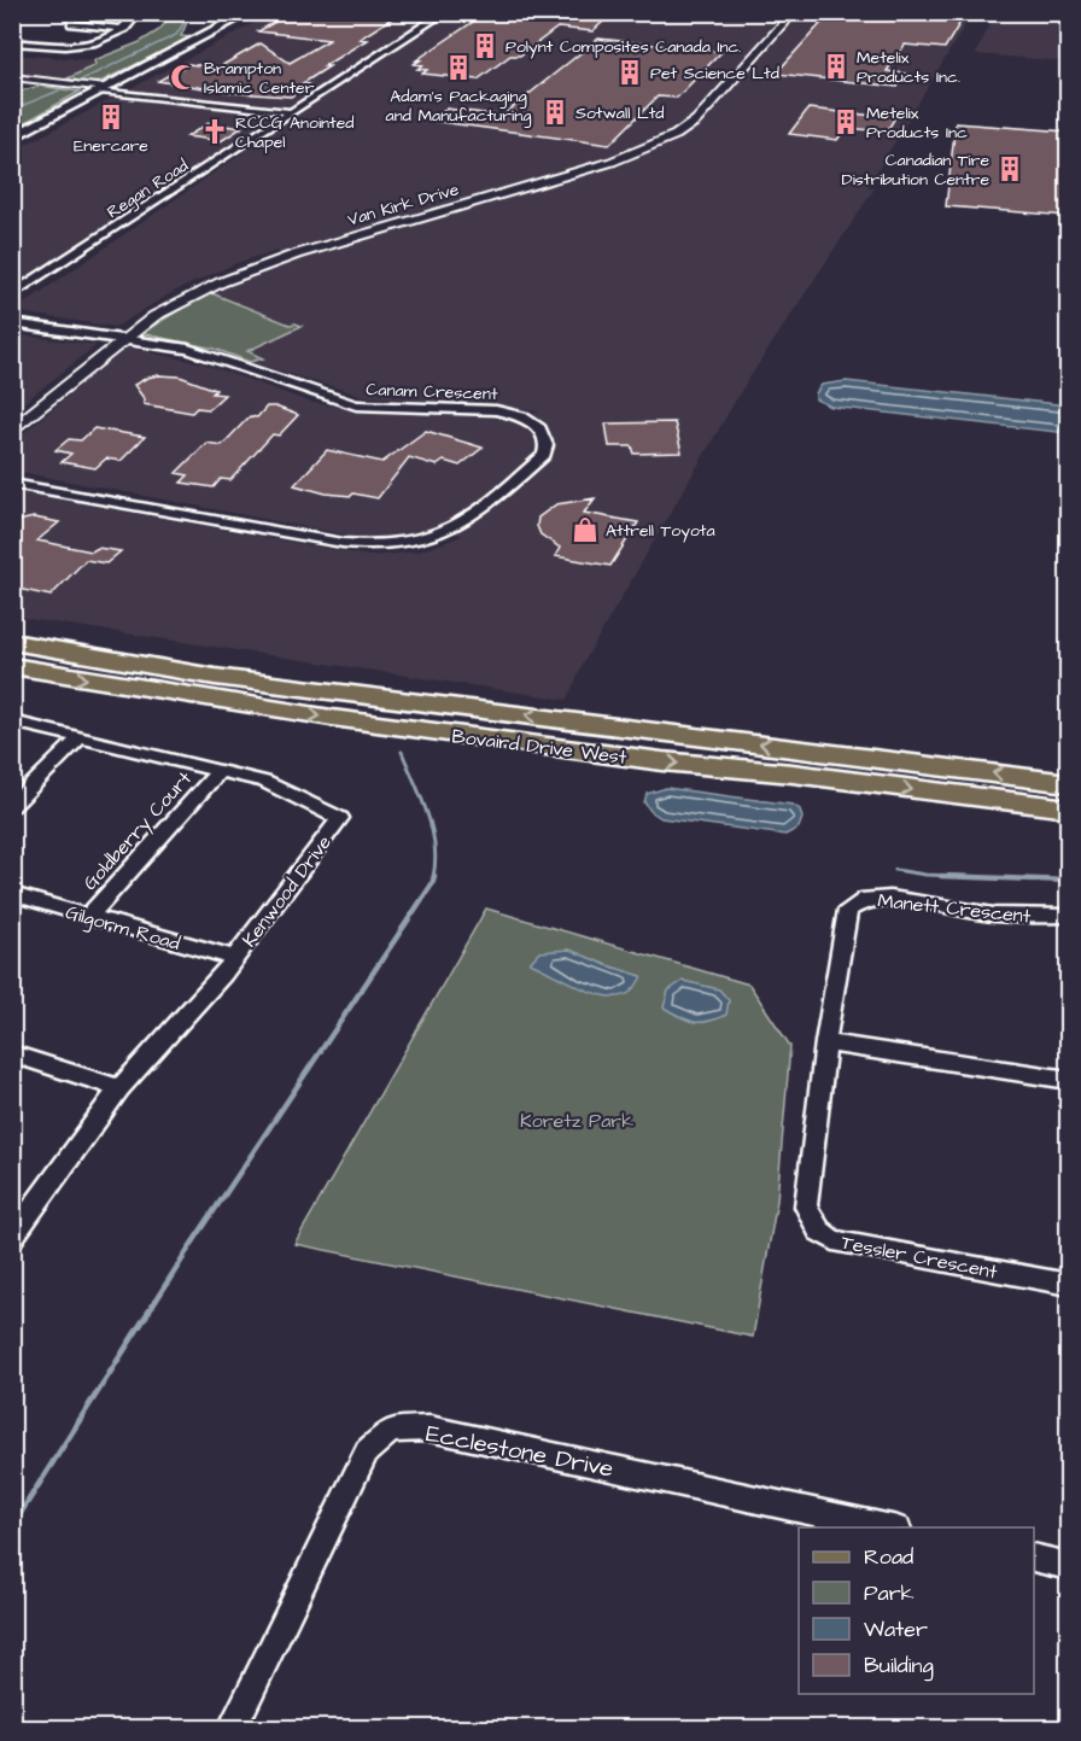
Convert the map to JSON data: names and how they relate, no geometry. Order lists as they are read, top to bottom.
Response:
{
  "streets": {
    "main road": ["Bovaird Drive West"],
    "street": [
      "Regan Road",
      "Van Kirk Drive",
      "Canam Crescent",
      "Goldberry Court",
      "Kenwood Drive",
      "Manett Crescent",
      "Gilgorm Road",
      "Tessler Crescent",
      "Ecclestone Drive"
    ]
  },
  "crossings": [
    ["Van Kirk Drive", "Canam Crescent"],
    ["Goldberry Court", "Kenwood Drive"],
    ["Goldberry Court", "Gilgorm Road"],
    ["Kenwood Drive", "Gilgorm Road"],
    ["Manett Crescent", "Tessler Crescent"]
  ],
  "parks": ["Koretz Park"],
  "places": {
    "building": [
      "Polynt Composites Canada Inc.",
      "Metelix Products Inc.",
      "Adam's Packaging and Manufacturing",
      "Pet Science Ltd",
      "Sotwall Ltd",
      "Enercare",
      "Metelix Products Inc",
      "Canadian Tire Distribution Centre"
    ],
    "mosque": ["Brampton Islamic Center"],
    "church": ["RCCG Anointed Chapel"],
    "shop": ["Attrell Toyota"]
  },
  "legend": [
    "Road",
    "Park",
    "Water",
    "Building"
  ]
}
